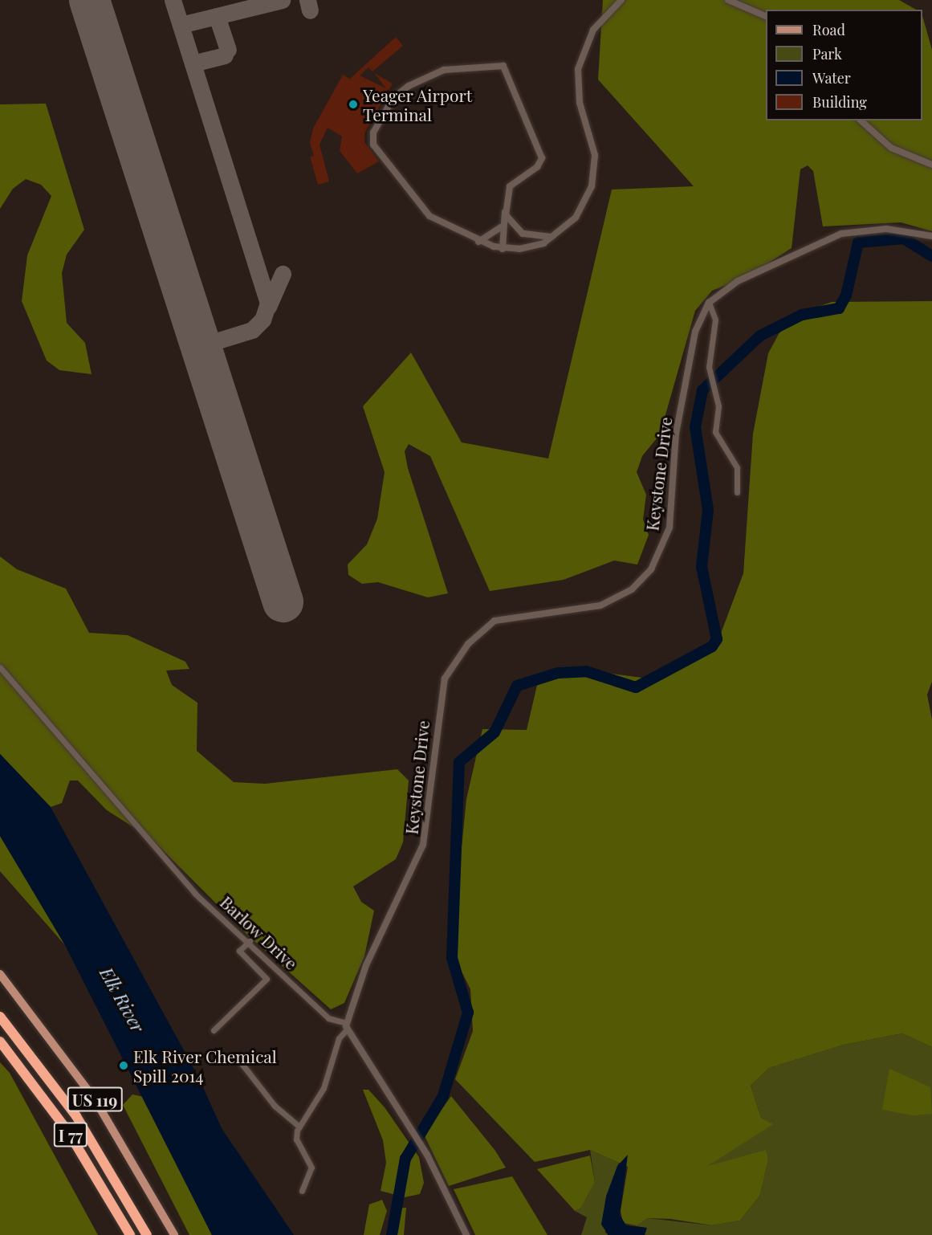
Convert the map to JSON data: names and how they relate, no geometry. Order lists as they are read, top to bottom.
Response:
{
  "streets": {
    "highway": ["I 77"],
    "main road": ["US 119"],
    "street": ["Keystone Drive", "Barlow Drive"]
  },
  "crossings": [
    ["Keystone Drive", "Barlow Drive"]
  ],
  "water": ["Elk River"],
  "places": ["Yeager Airport Terminal", "Elk River Chemical Spill 2014"],
  "legend": [
    "Road",
    "Park",
    "Water",
    "Building"
  ]
}
